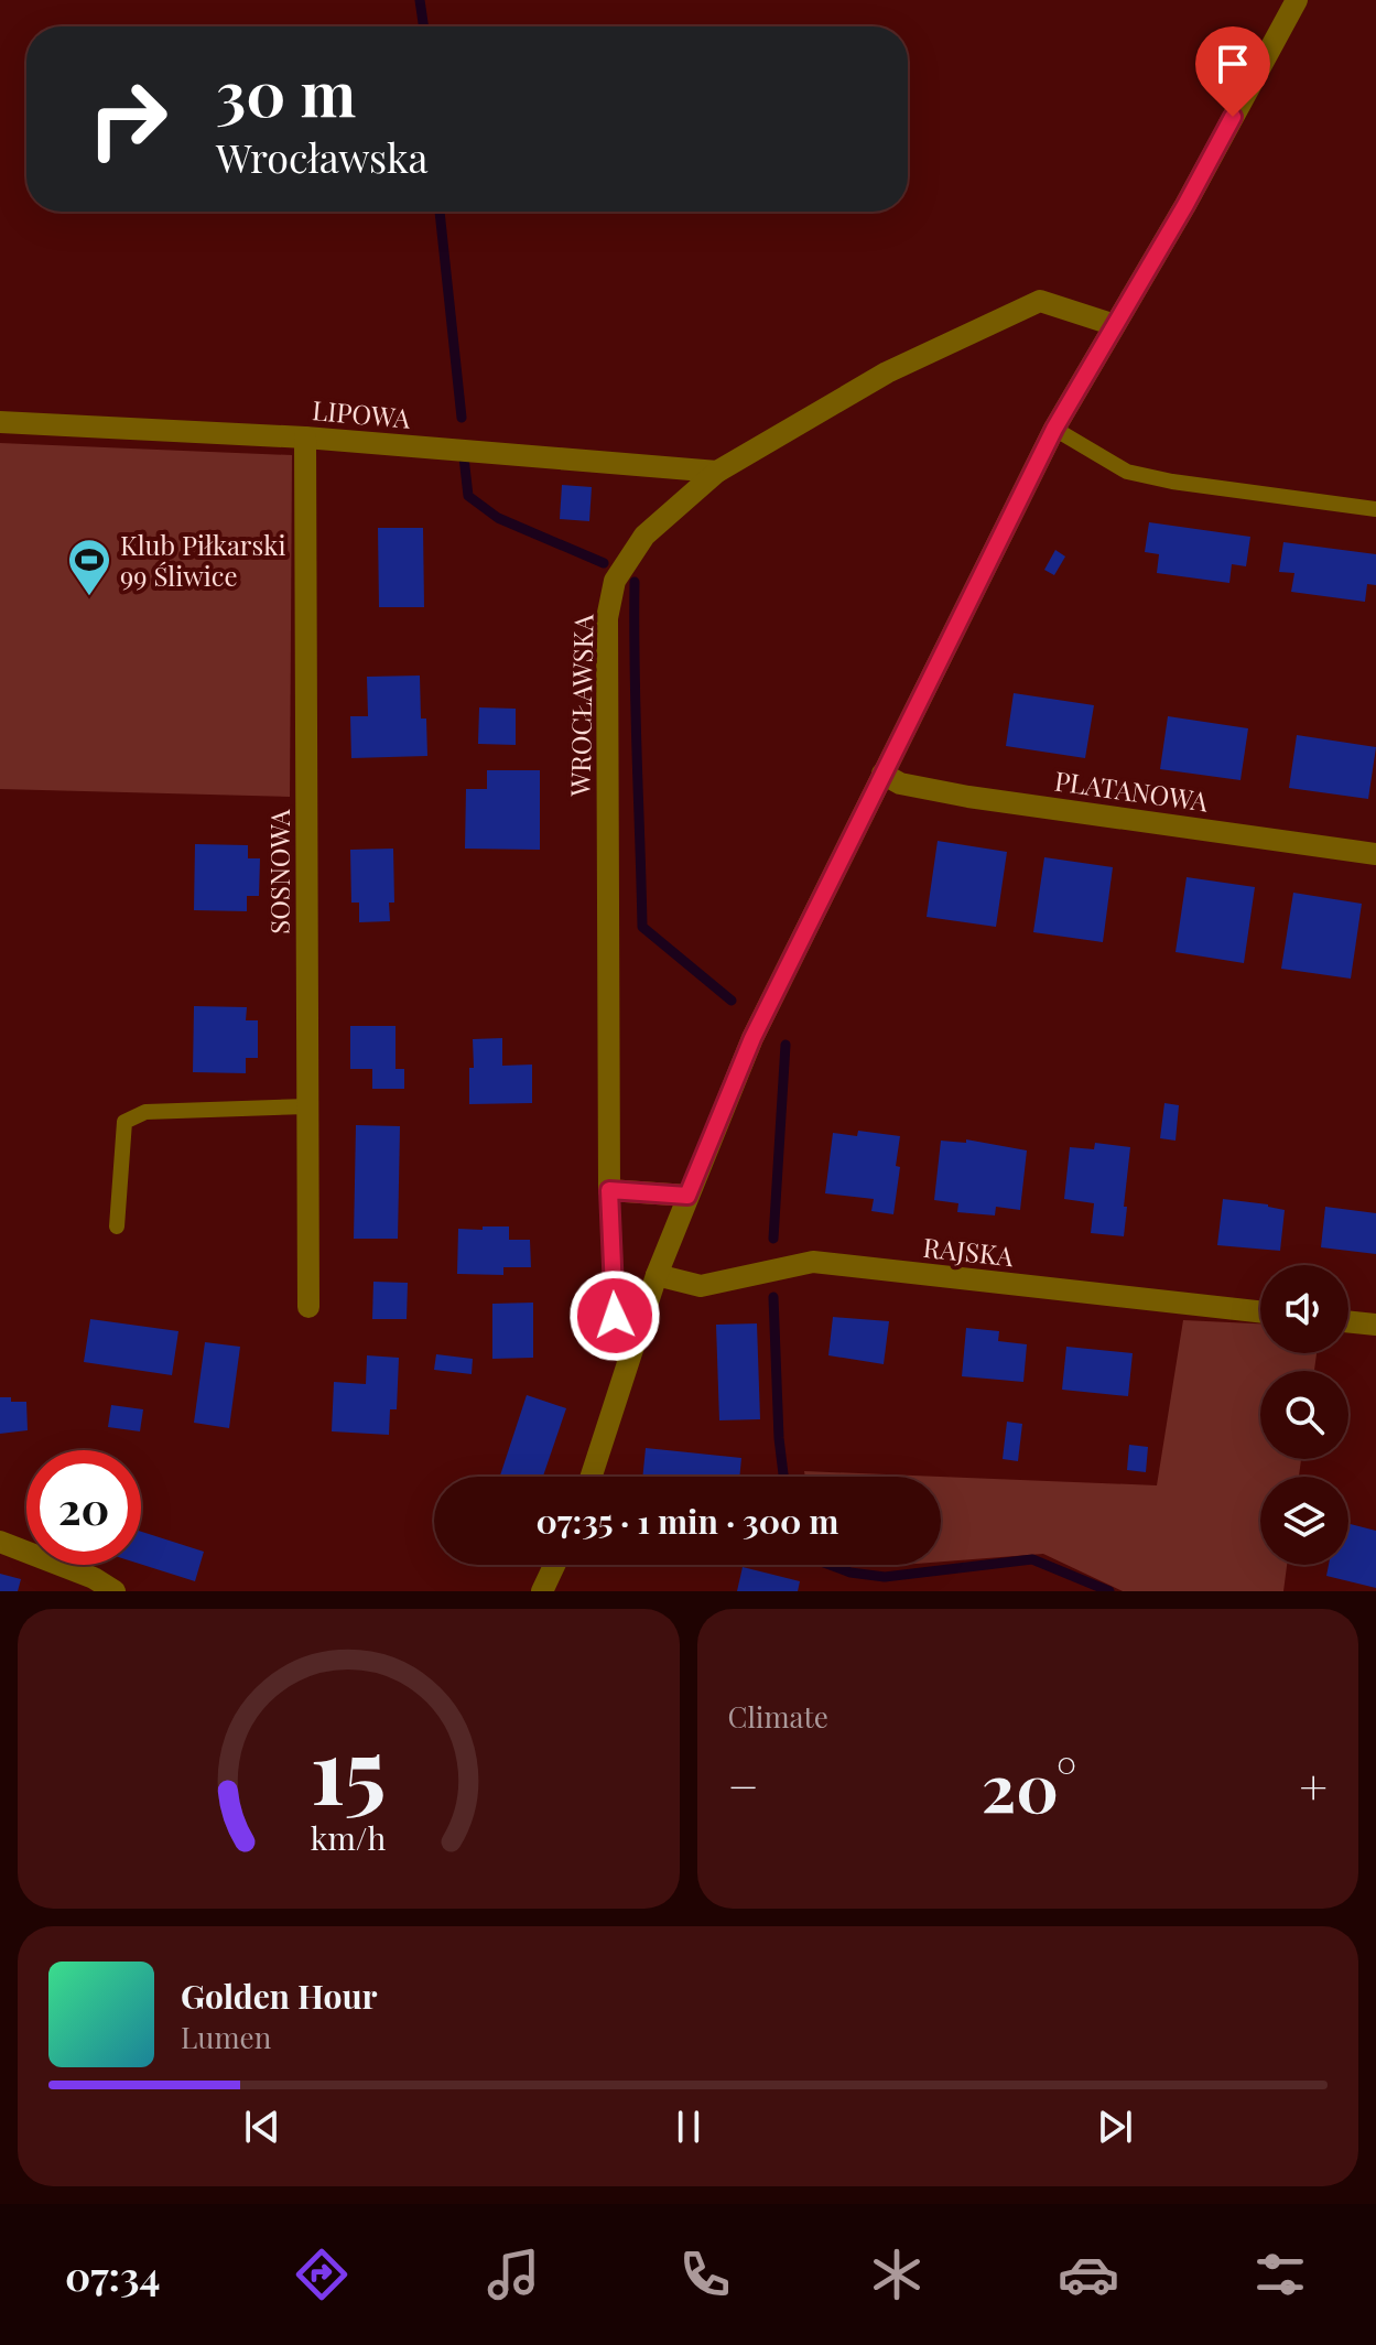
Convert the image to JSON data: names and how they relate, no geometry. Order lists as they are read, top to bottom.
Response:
{
  "streets": {
    "street": [
      "LIPOWA",
      "WROCŁAWSKA",
      "PLATANOWA",
      "SOSNOWA",
      "RAJSKA"
    ]
  },
  "crossings": [
    ["LIPOWA", "WROCŁAWSKA"],
    ["LIPOWA", "SOSNOWA"]
  ],
  "places": {
    "sports": ["Klub Piłkarski 99 Śliwice"]
  },
  "page": {
    "turn": ["30 m", "Wrocławska"],
    "limit": "20",
    "trip": "07:35 · 1 min · 300 m",
    "tile": "Climate",
    "heat": ["−", "20°", "+"],
    "song": ["Golden Hour", "Lumen"],
    "tabs": "07:34",
    "gauge": ["15", "km/h"]
  }
}
